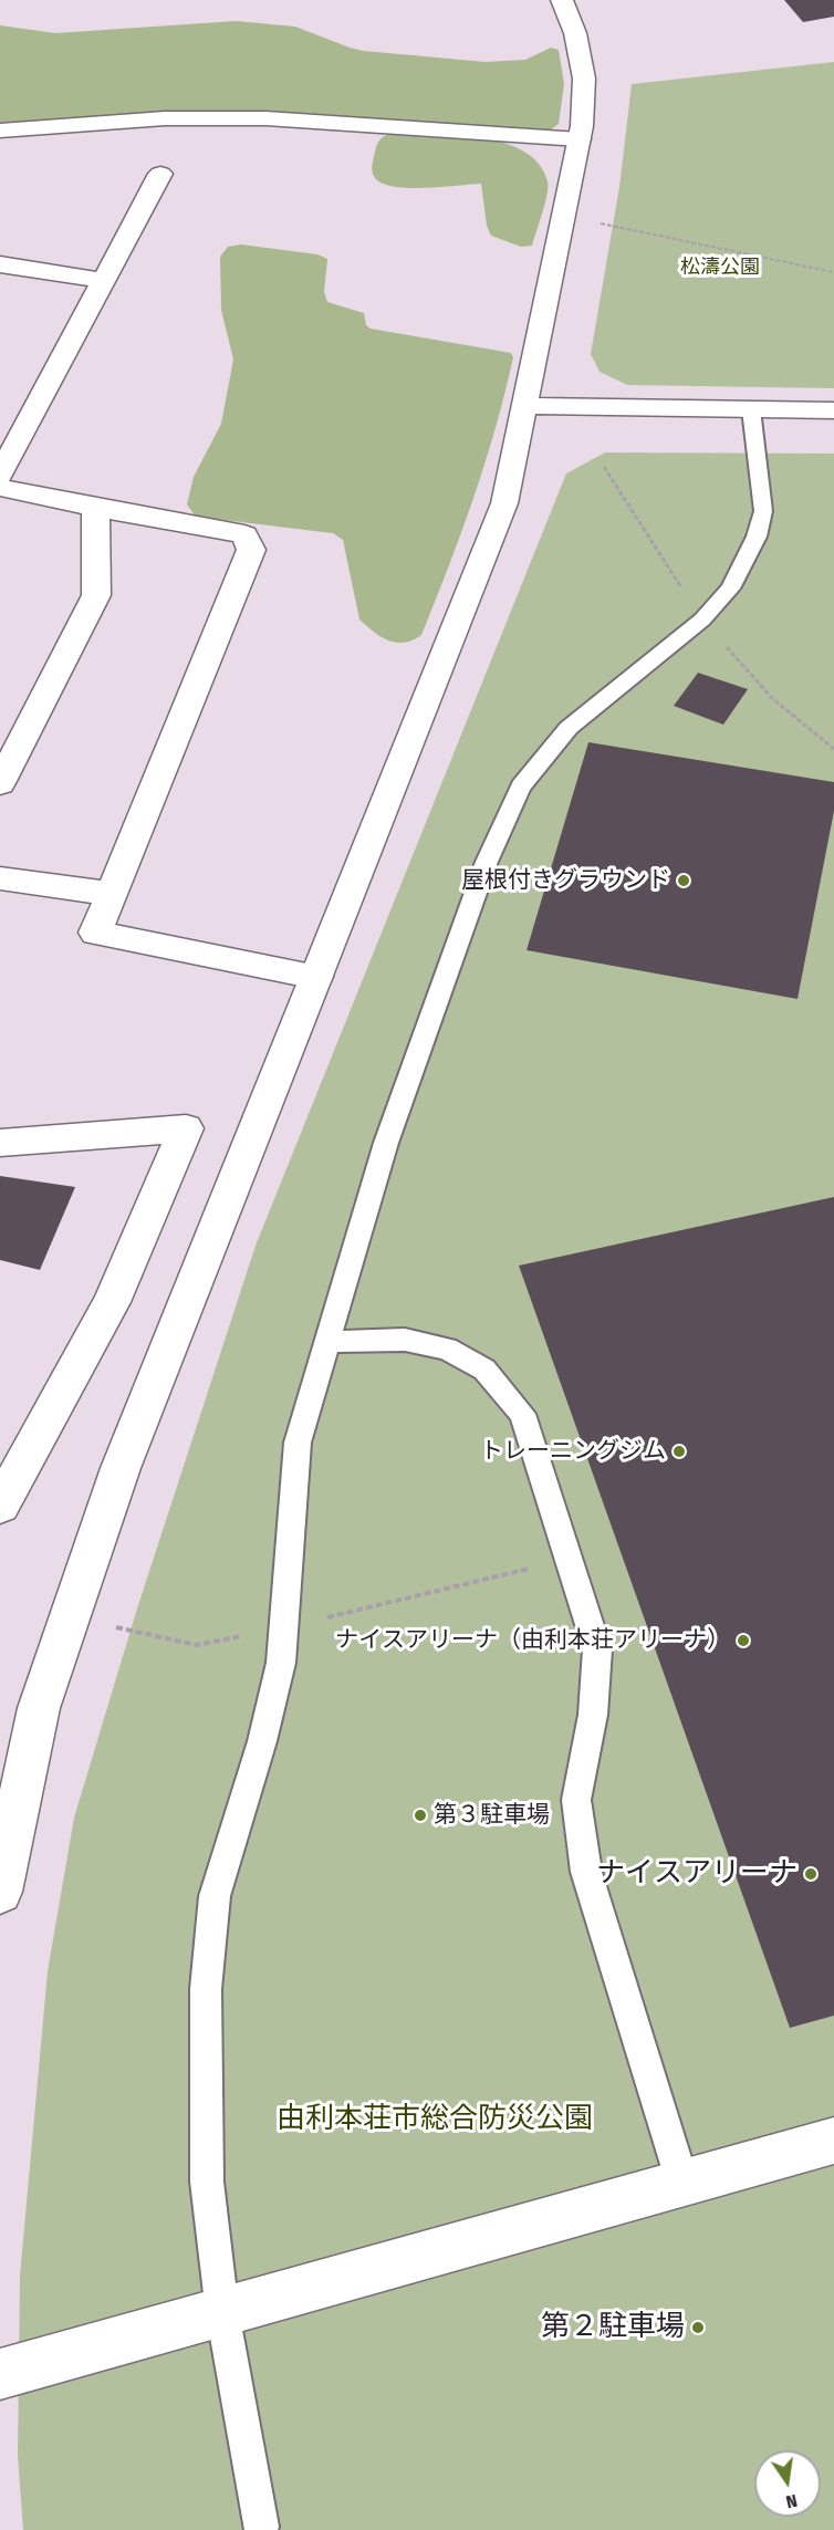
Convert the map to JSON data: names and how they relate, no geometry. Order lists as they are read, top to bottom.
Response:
{
  "parks": ["松濤公園", "由利本荘市総合防災公園"],
  "places": [
    "屋根付きグラウンド",
    "トレーニングジム",
    "ナイスアリーナ（由利本荘アリーナ）",
    "第３駐車場",
    "ナイスアリーナ",
    "第２駐車場"
  ],
  "north": "bottom"
}
